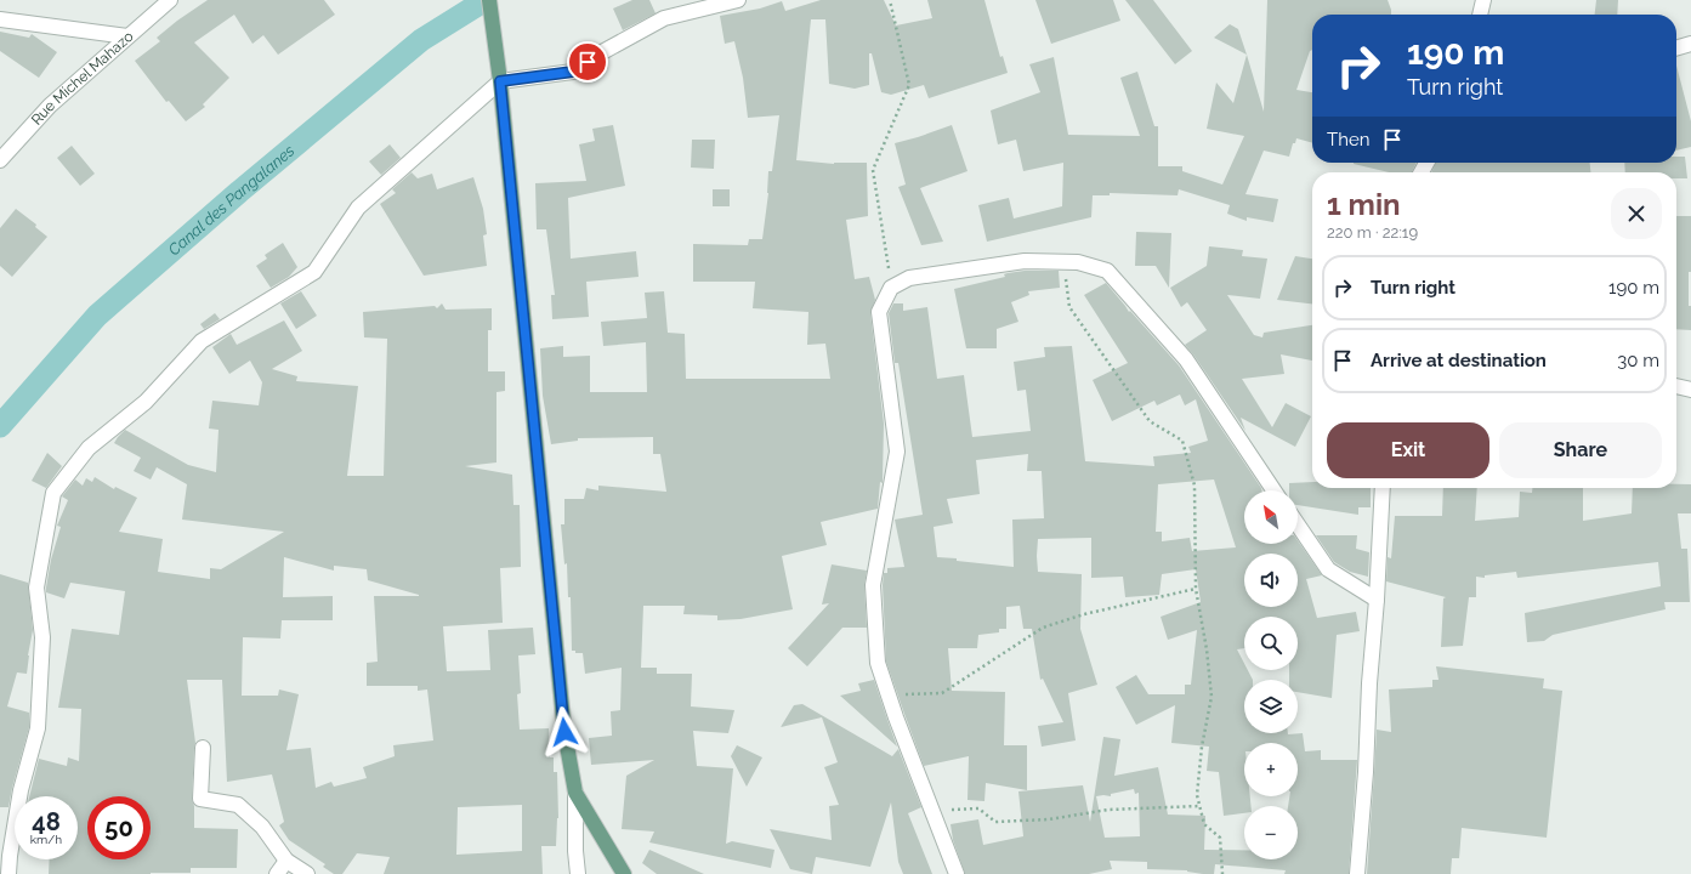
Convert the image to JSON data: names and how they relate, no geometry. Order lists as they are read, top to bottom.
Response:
{
  "streets": {
    "street": ["Rue Michel Mahazo"]
  },
  "water": ["Canal des Pangalanes"],
  "north": "top left",
  "page": {
    "turn": ["190 m", "Turn right"],
    "then": "Then",
    "heading": ["1 min", "220 m · 22:19"],
    "list": [
      {
        "name": "Turn right",
        "value": "190 m"
      },
      {
        "name": "Arrive at destination",
        "value": "30 m"
      }
    ],
    "buttons": ["Exit", "Share"],
    "map_buttons": ["+", "−"],
    "speed": "48 km/h",
    "limit": "50"
  }
}
